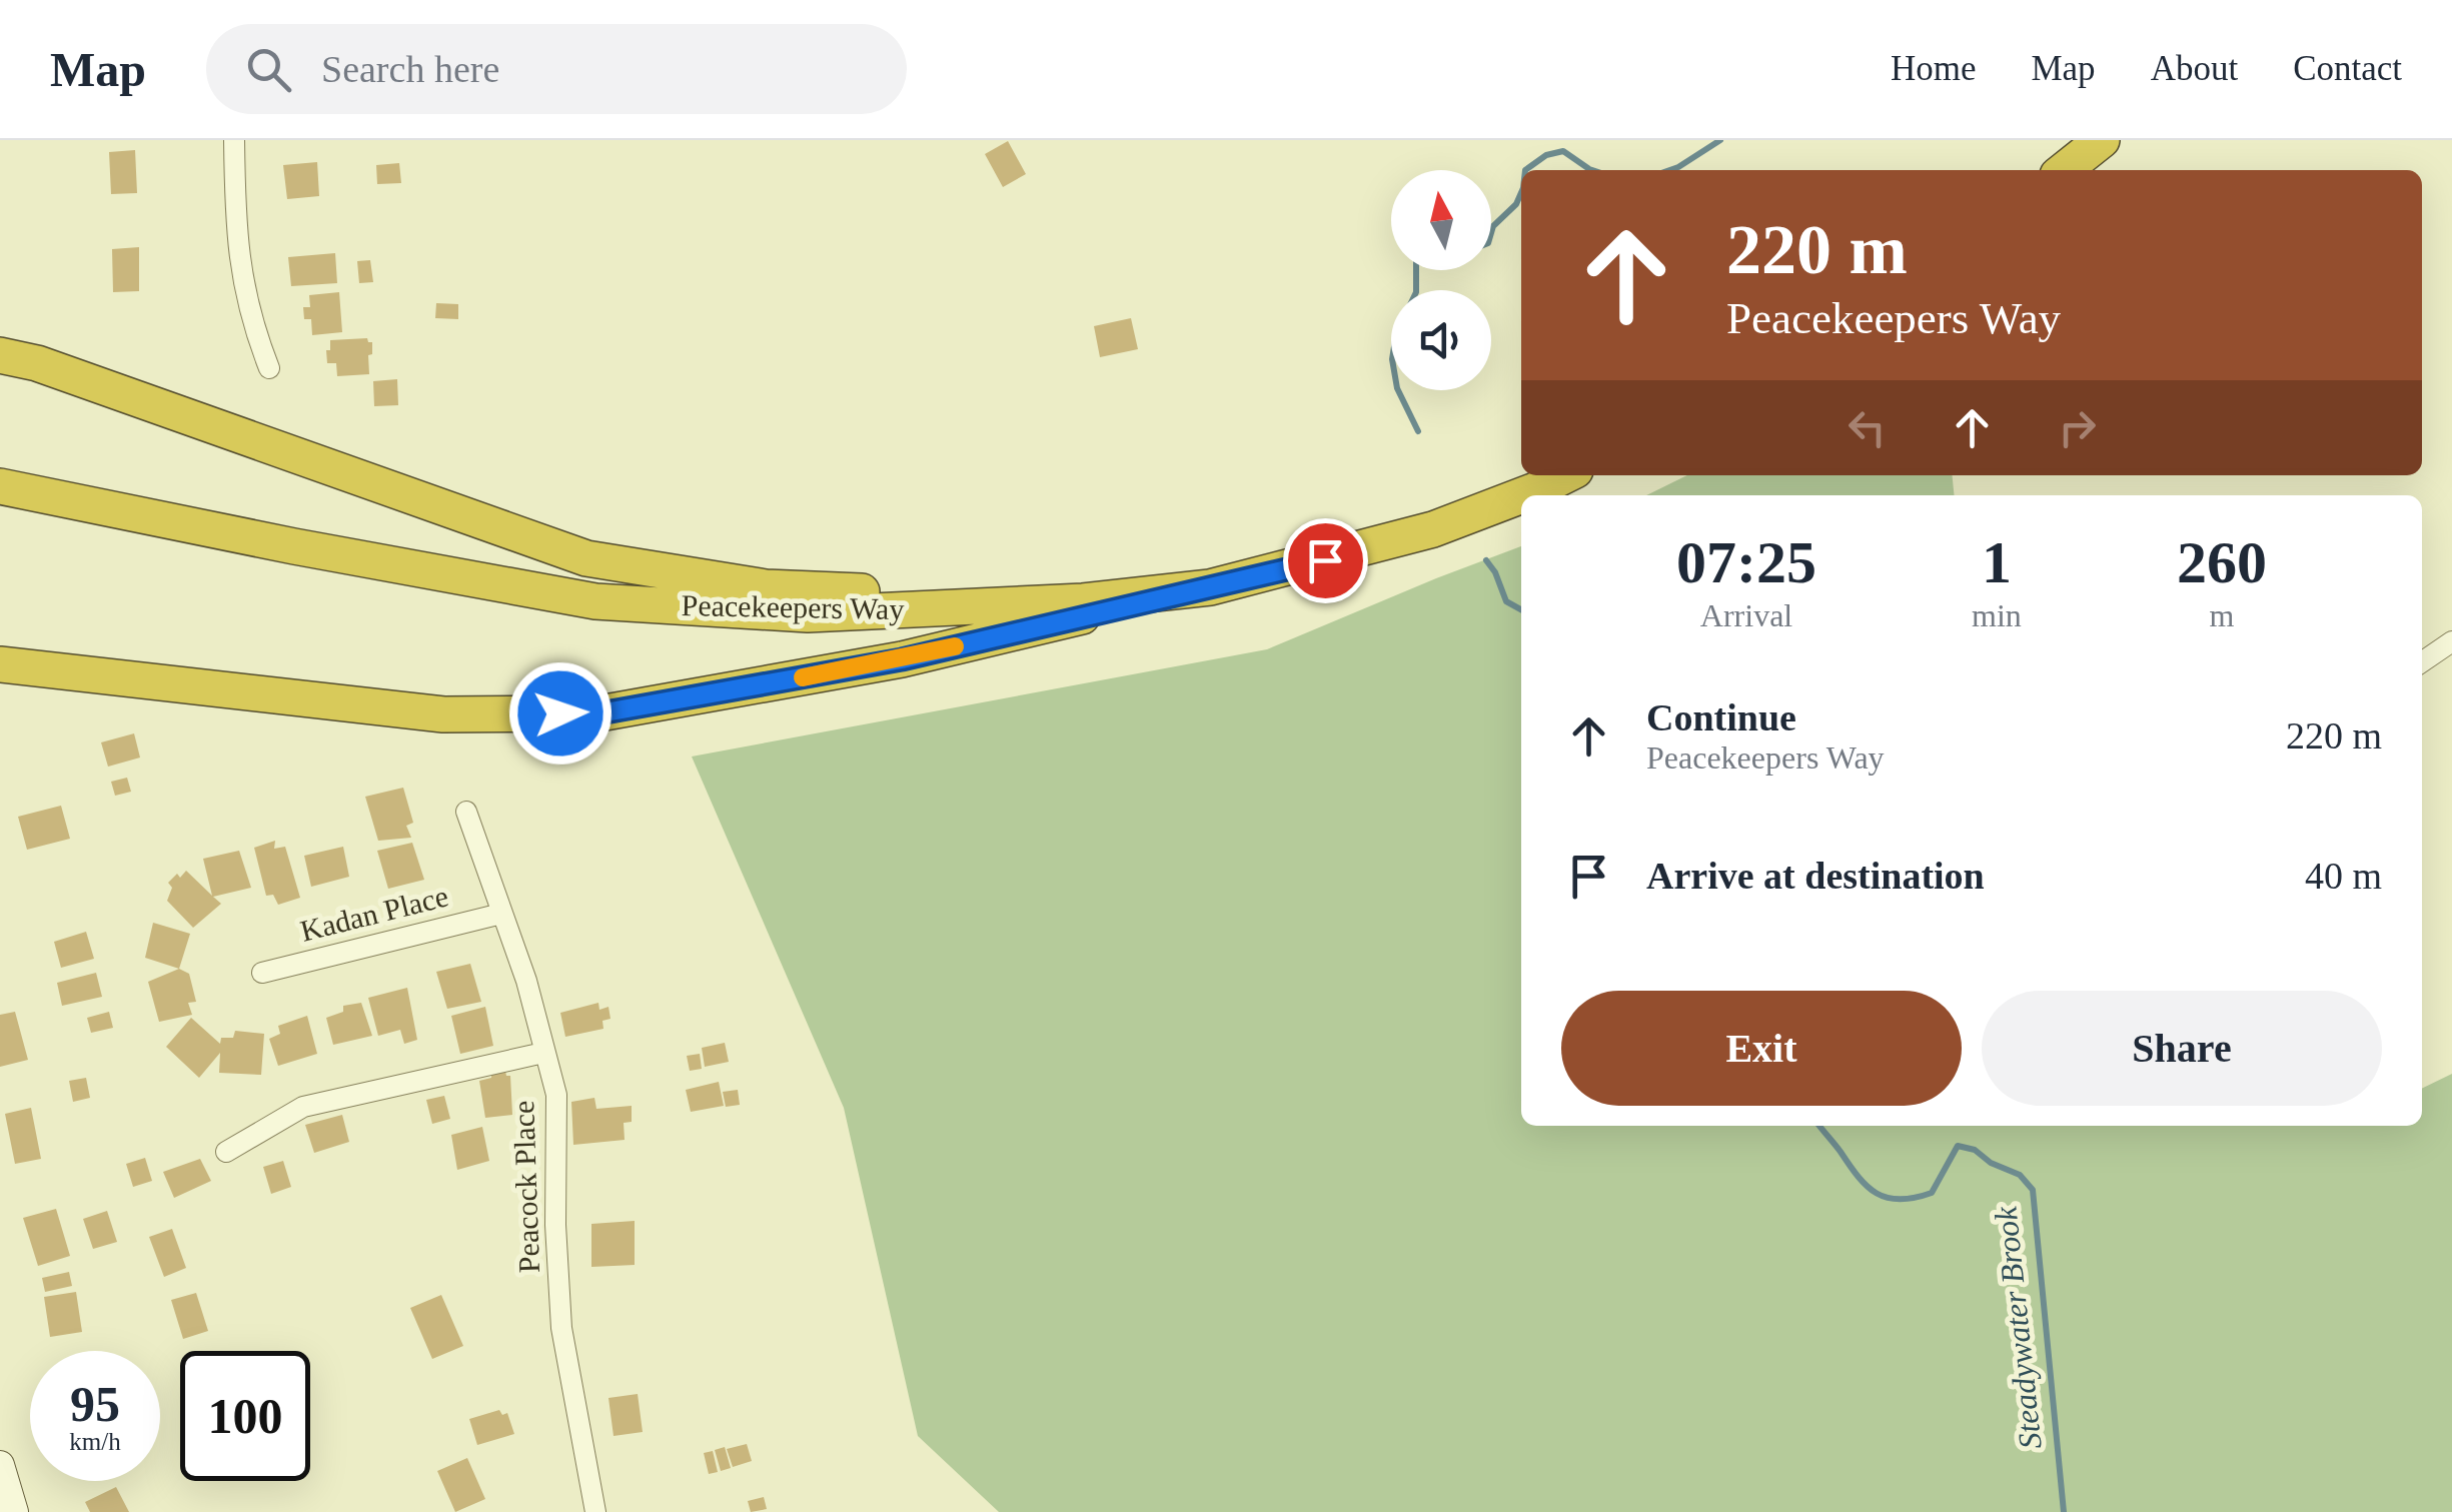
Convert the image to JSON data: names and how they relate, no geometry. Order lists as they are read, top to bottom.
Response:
{
  "streets": {
    "highway": ["Peacekeepers Way"],
    "street": ["Kadan Place", "Peacock Place"]
  },
  "crossings": [
    ["Kadan Place", "Peacock Place"]
  ],
  "water": ["Steadywater Brook"],
  "north": "top",
  "page": {
    "header": "Map",
    "search": "Search here",
    "nav": [
      "Home",
      "Map",
      "About",
      "Contact"
    ],
    "turn": ["220 m", "Peacekeepers Way"],
    "eta": [
      "07:25",
      "Arrival",
      "1",
      "min",
      "260",
      "m"
    ],
    "list": [
      {
        "name": "Continue",
        "note": "Peacekeepers Way",
        "value": "220 m"
      },
      {
        "name": "Arrive at destination",
        "value": "40 m"
      }
    ],
    "buttons": ["Exit", "Share"],
    "speed": "95 km/h",
    "limit": "100"
  }
}
